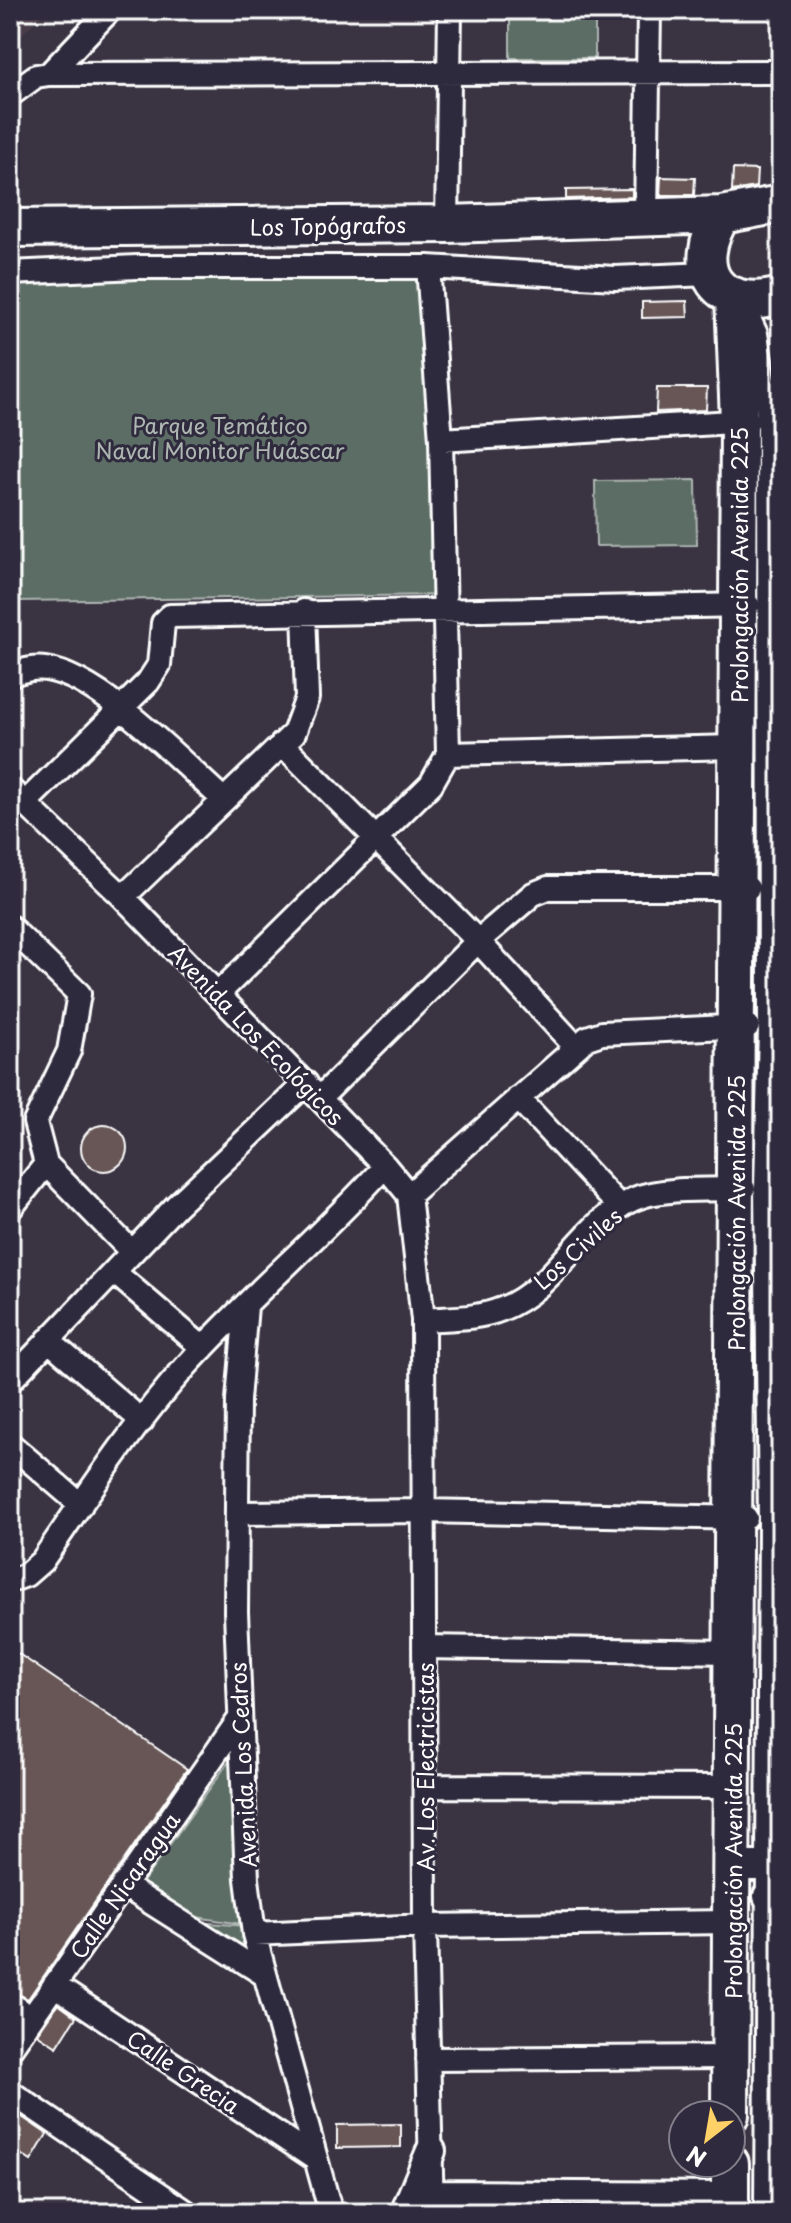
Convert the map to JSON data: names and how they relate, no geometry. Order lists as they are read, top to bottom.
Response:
{
  "streets": {
    "main road": ["Los Topógrafos", "Prolongación Avenida 225"],
    "street": [
      "Avenida Los Ecológicos",
      "Los Civiles",
      "Avenida Los Cedros",
      "Av. Los Electricistas",
      "Calle Nicaragua",
      "Calle Grecia"
    ]
  },
  "crossings": [
    ["Los Topógrafos", "Prolongación Avenida 225"],
    ["Prolongación Avenida 225", "Los Civiles"],
    ["Los Civiles", "Av. Los Electricistas"],
    ["Avenida Los Cedros", "Calle Nicaragua"],
    ["Avenida Los Cedros", "Calle Grecia"],
    ["Calle Nicaragua", "Calle Grecia"]
  ],
  "parks": ["Parque Temático Naval Monitor Huáscar"],
  "north": "bottom left"
}
